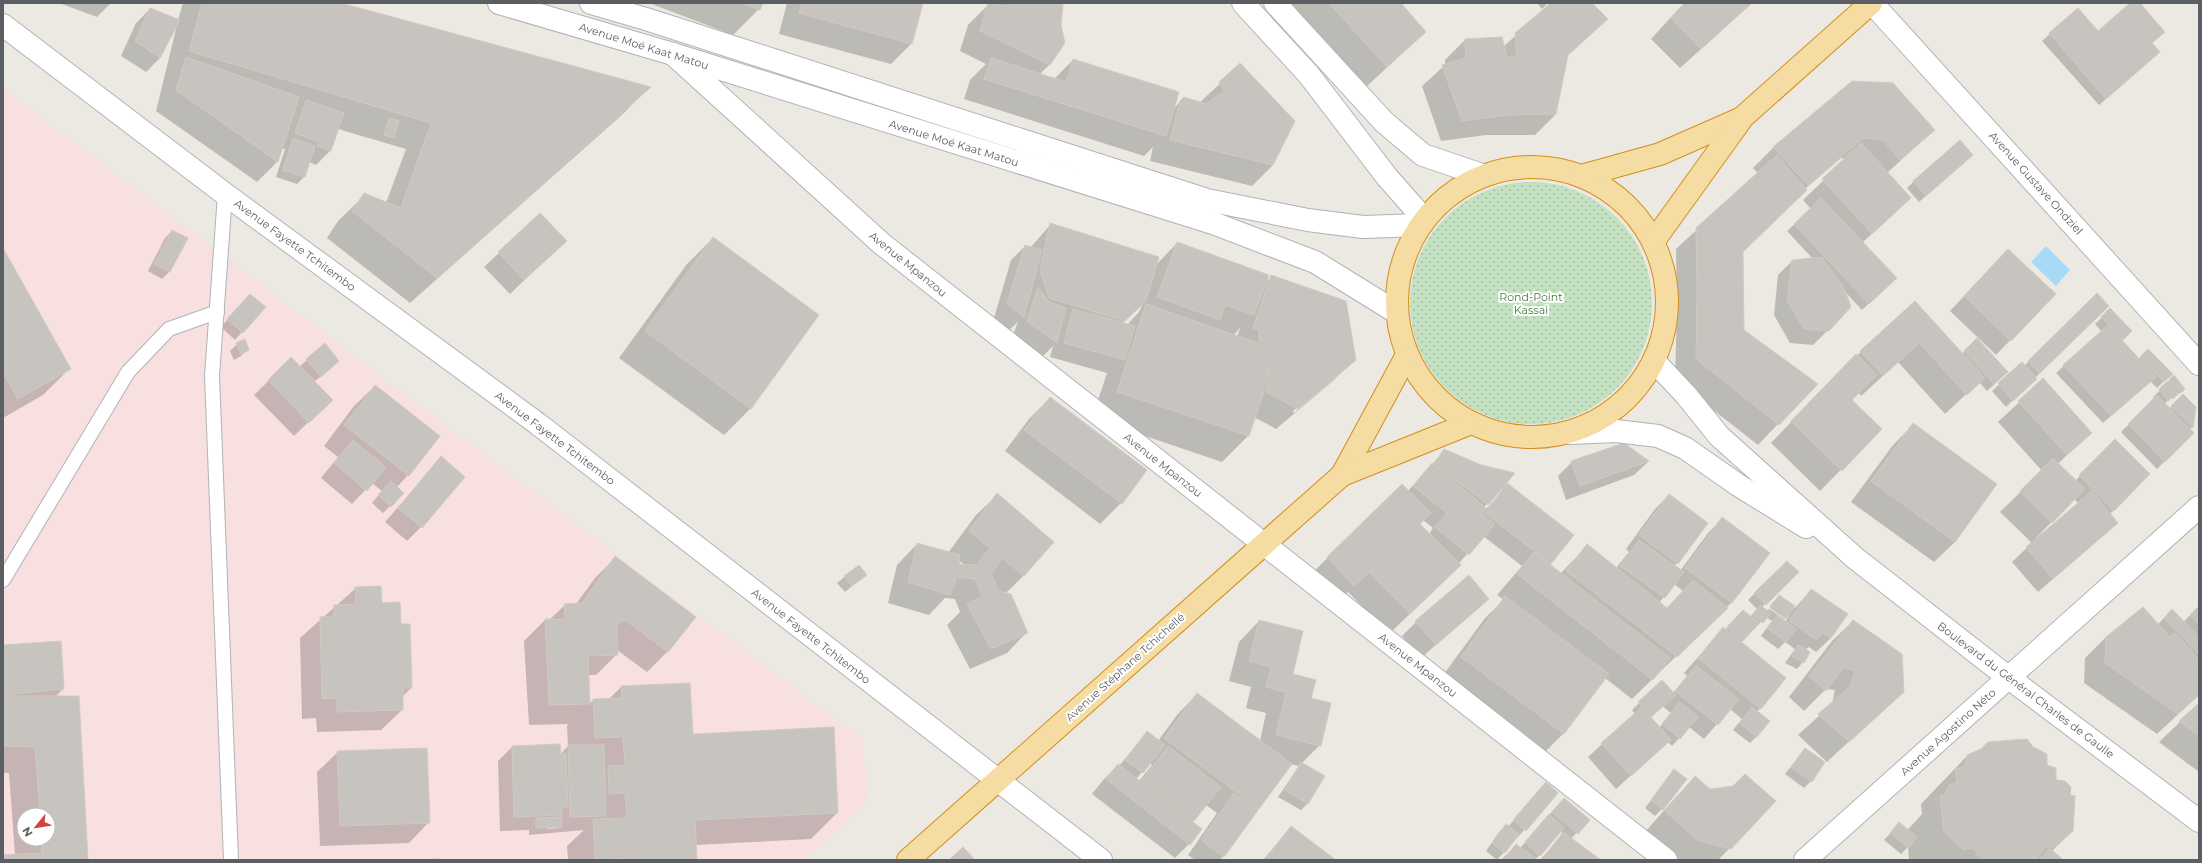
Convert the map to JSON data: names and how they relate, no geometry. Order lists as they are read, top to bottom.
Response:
{
  "streets": {
    "highway": ["Avenue Stéphane Tchichellé"],
    "street": [
      "Avenue Moé Kaat Matou",
      "Avenue Gustave Ondziel",
      "Avenue Fayette Tchitembo",
      "Avenue Mpanzou",
      "Boulevard du Général Charles de Gaulle",
      "Avenue Agostino Néto"
    ]
  },
  "crossings": [
    ["Avenue Moé Kaat Matou", "Avenue Mpanzou"],
    ["Avenue Fayette Tchitembo", "Avenue Stéphane Tchichellé"],
    ["Avenue Mpanzou", "Avenue Stéphane Tchichellé"],
    ["Boulevard du Général Charles de Gaulle", "Avenue Agostino Néto"]
  ],
  "parks": ["Rond-Point Kassai"],
  "north": "bottom left"
}
